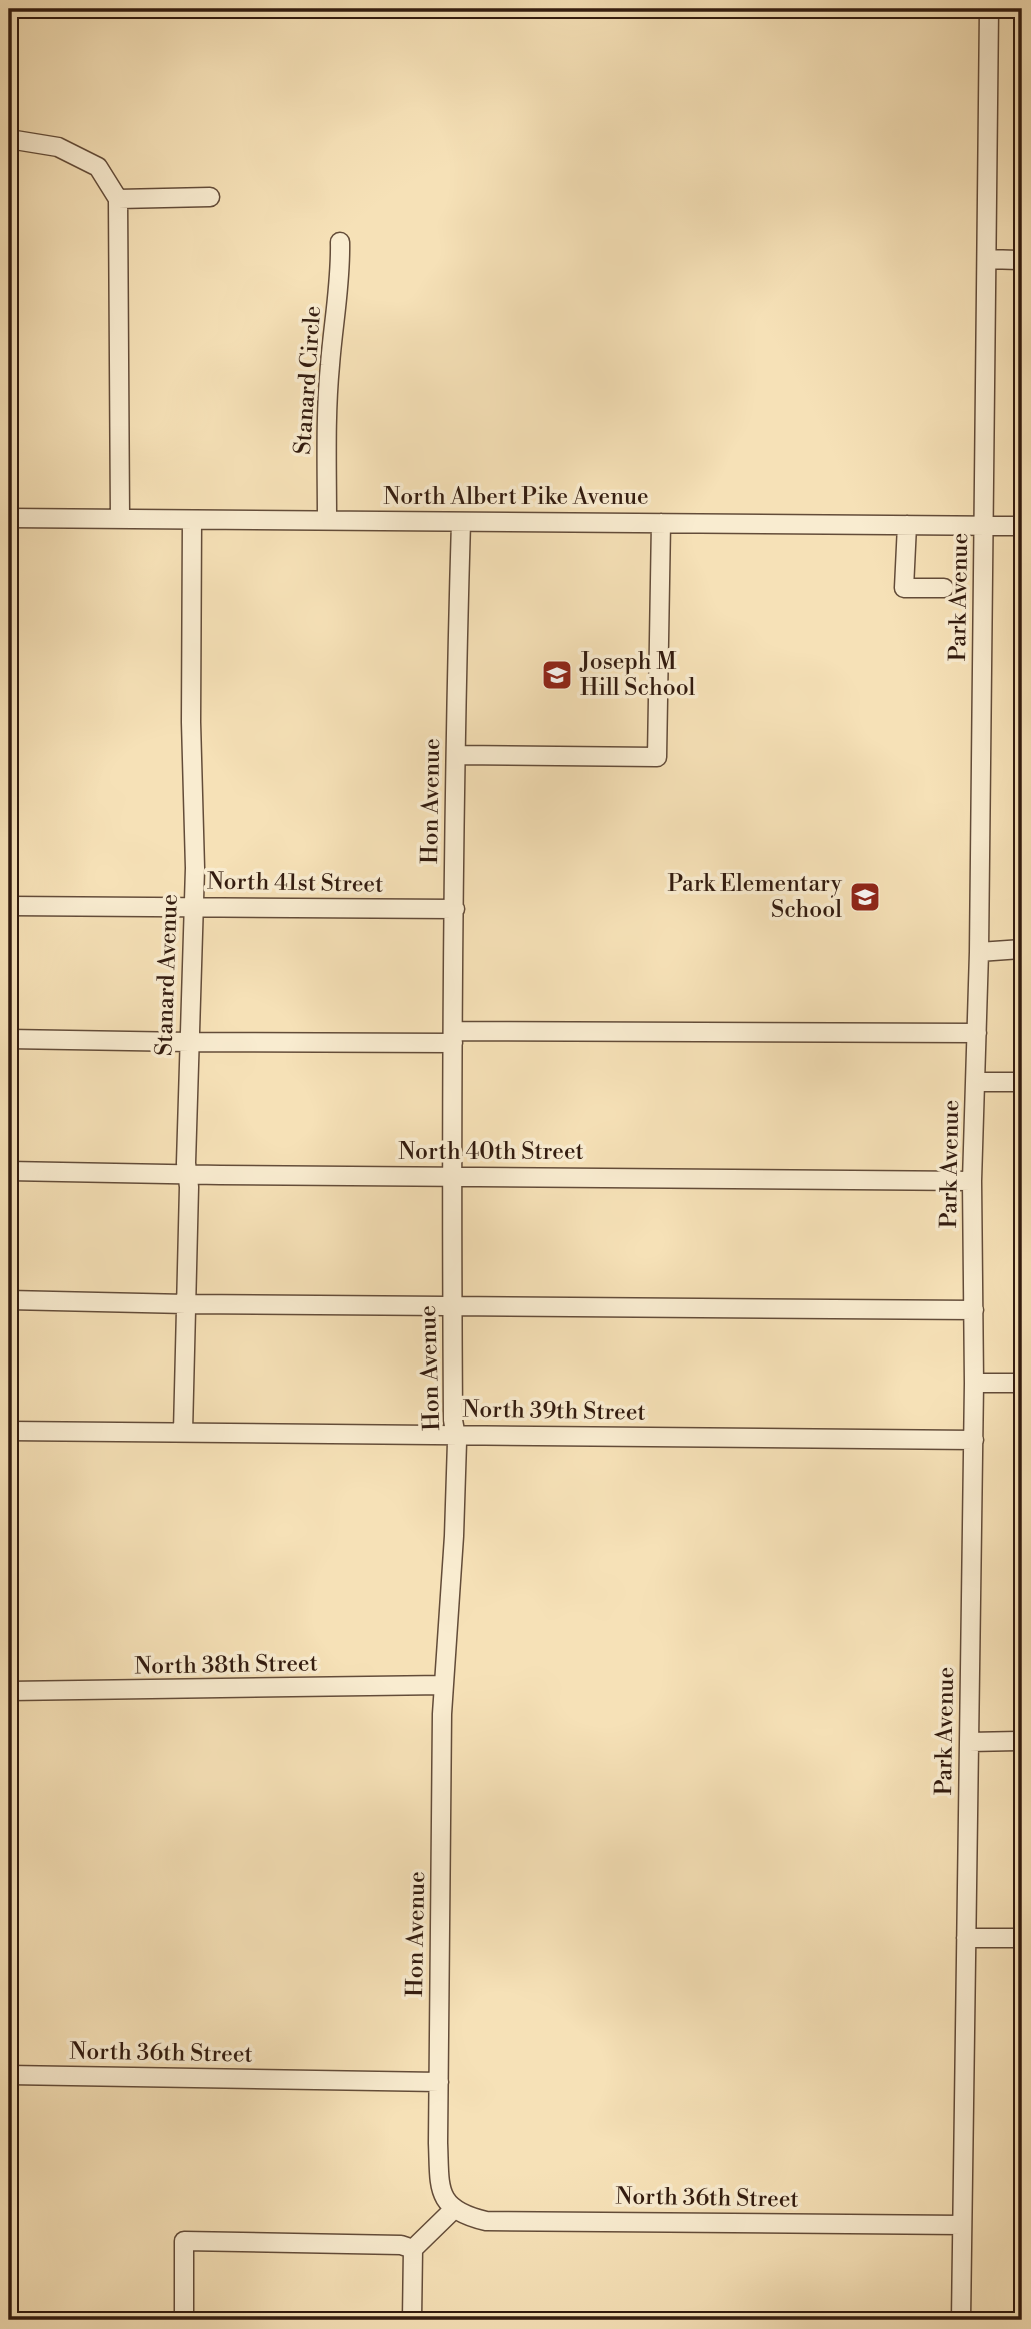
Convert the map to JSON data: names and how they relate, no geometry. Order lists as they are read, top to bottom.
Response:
{
  "streets": {
    "street": [
      "Stanard Circle",
      "North Albert Pike Avenue",
      "Park Avenue",
      "Hon Avenue",
      "North 41st Street",
      "Stanard Avenue",
      "North 40th Street",
      "North 39th Street",
      "North 38th Street",
      "North 36th Street"
    ]
  },
  "crossings": [
    ["Stanard Circle", "North Albert Pike Avenue"],
    ["North Albert Pike Avenue", "Park Avenue"],
    ["North Albert Pike Avenue", "Hon Avenue"],
    ["North Albert Pike Avenue", "Stanard Avenue"],
    ["Park Avenue", "North 40th Street"],
    ["Park Avenue", "North 39th Street"],
    ["Park Avenue", "North 36th Street"],
    ["Hon Avenue", "North 41st Street"],
    ["Hon Avenue", "North 40th Street"],
    ["Hon Avenue", "North 39th Street"],
    ["Hon Avenue", "North 38th Street"],
    ["Hon Avenue", "North 36th Street"],
    ["North 41st Street", "Stanard Avenue"],
    ["Stanard Avenue", "North 40th Street"],
    ["Stanard Avenue", "North 39th Street"]
  ],
  "places": {
    "school or university": ["Joseph M Hill School", "Park Elementary School"]
  }
}
